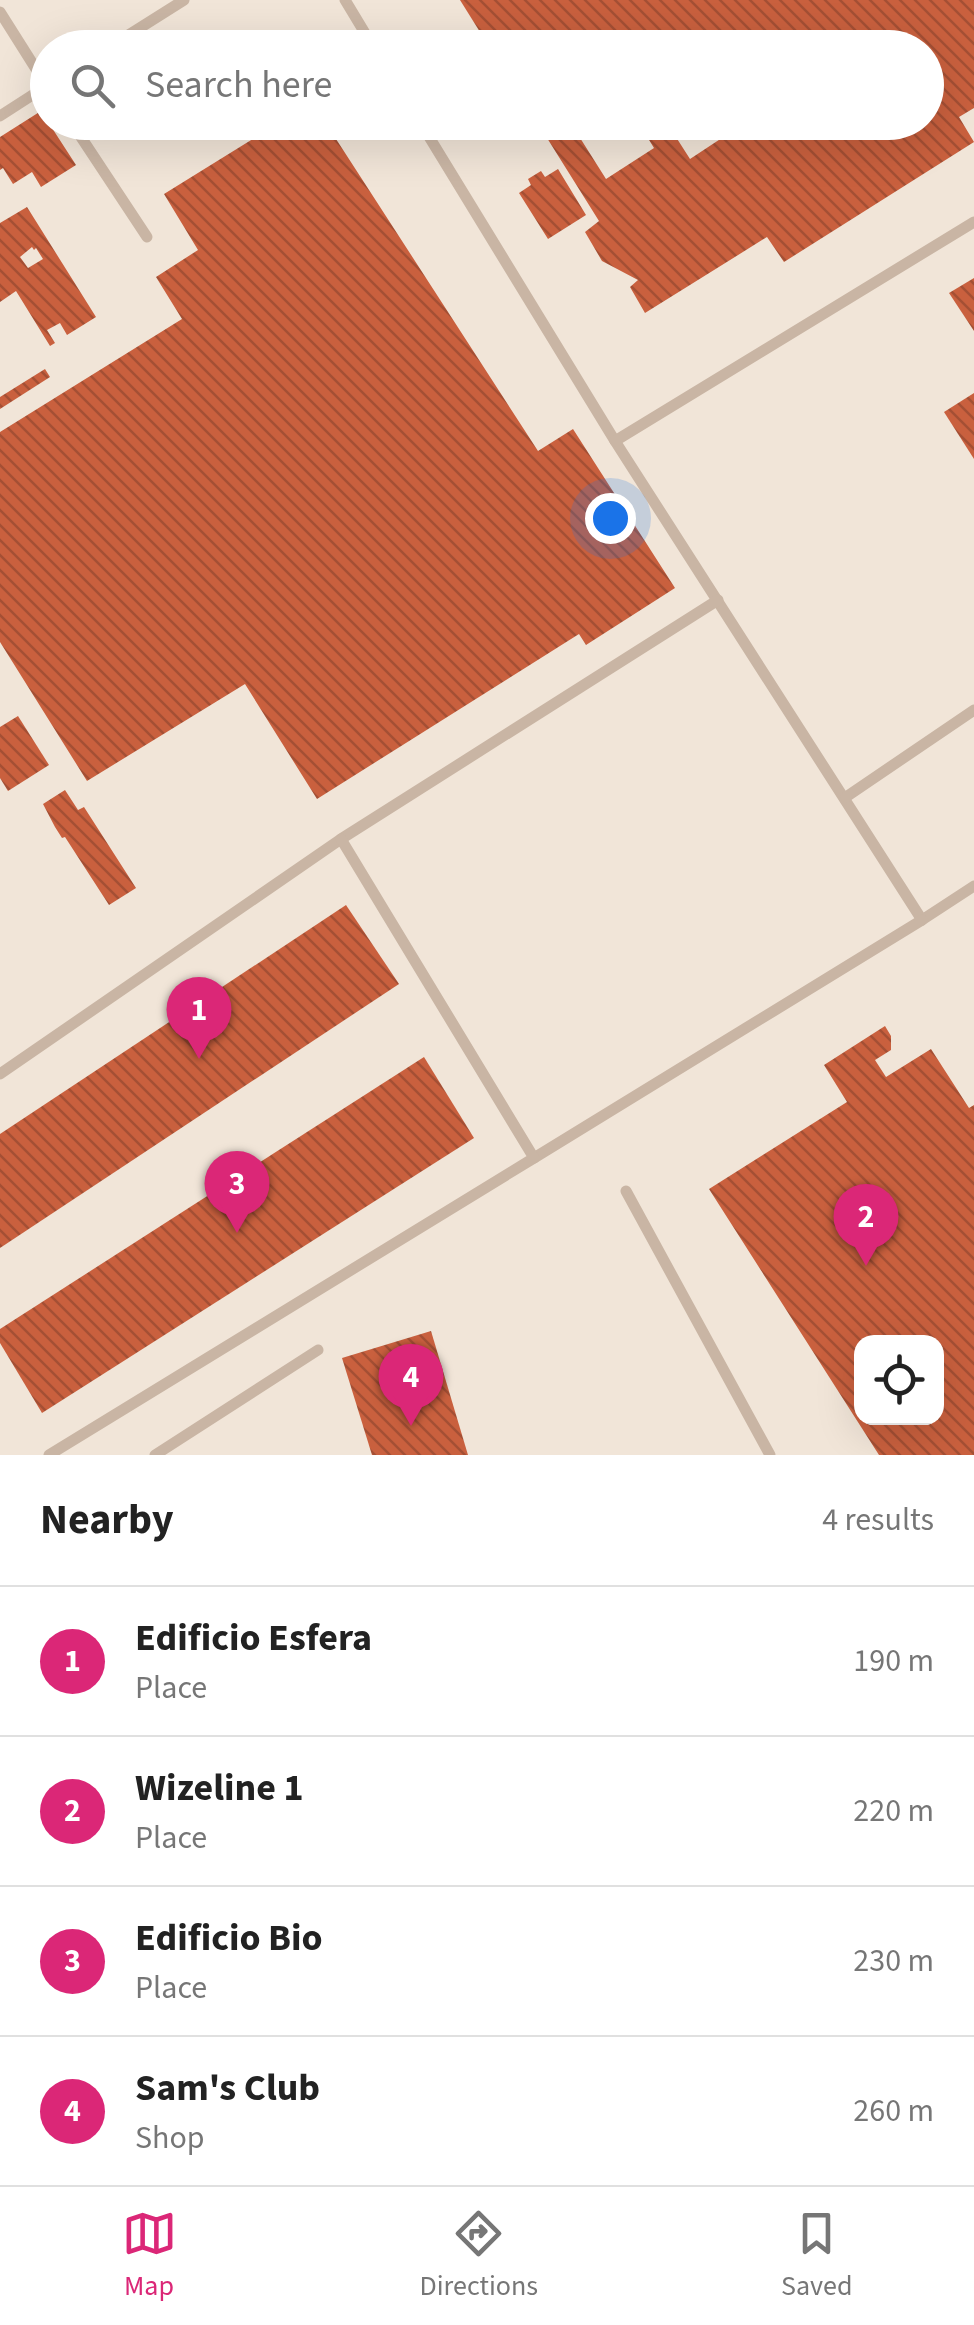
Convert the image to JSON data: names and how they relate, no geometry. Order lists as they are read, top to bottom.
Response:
{
  "page": {
    "search": "Search here",
    "pins": [
      "1",
      "3",
      "2",
      "4"
    ],
    "heading": ["Nearby", "4 results"],
    "list": [
      {
        "mark": "1",
        "name": "Edificio Esfera",
        "note": "Place",
        "value": "190 m"
      },
      {
        "mark": "2",
        "name": "Wizeline 1",
        "note": "Place",
        "value": "220 m"
      },
      {
        "mark": "3",
        "name": "Edificio Bio",
        "note": "Place",
        "value": "230 m"
      },
      {
        "mark": "4",
        "name": "Sam's Club",
        "note": "Shop",
        "value": "260 m"
      }
    ],
    "nav": ["Map", "Directions", "Saved"]
  }
}
